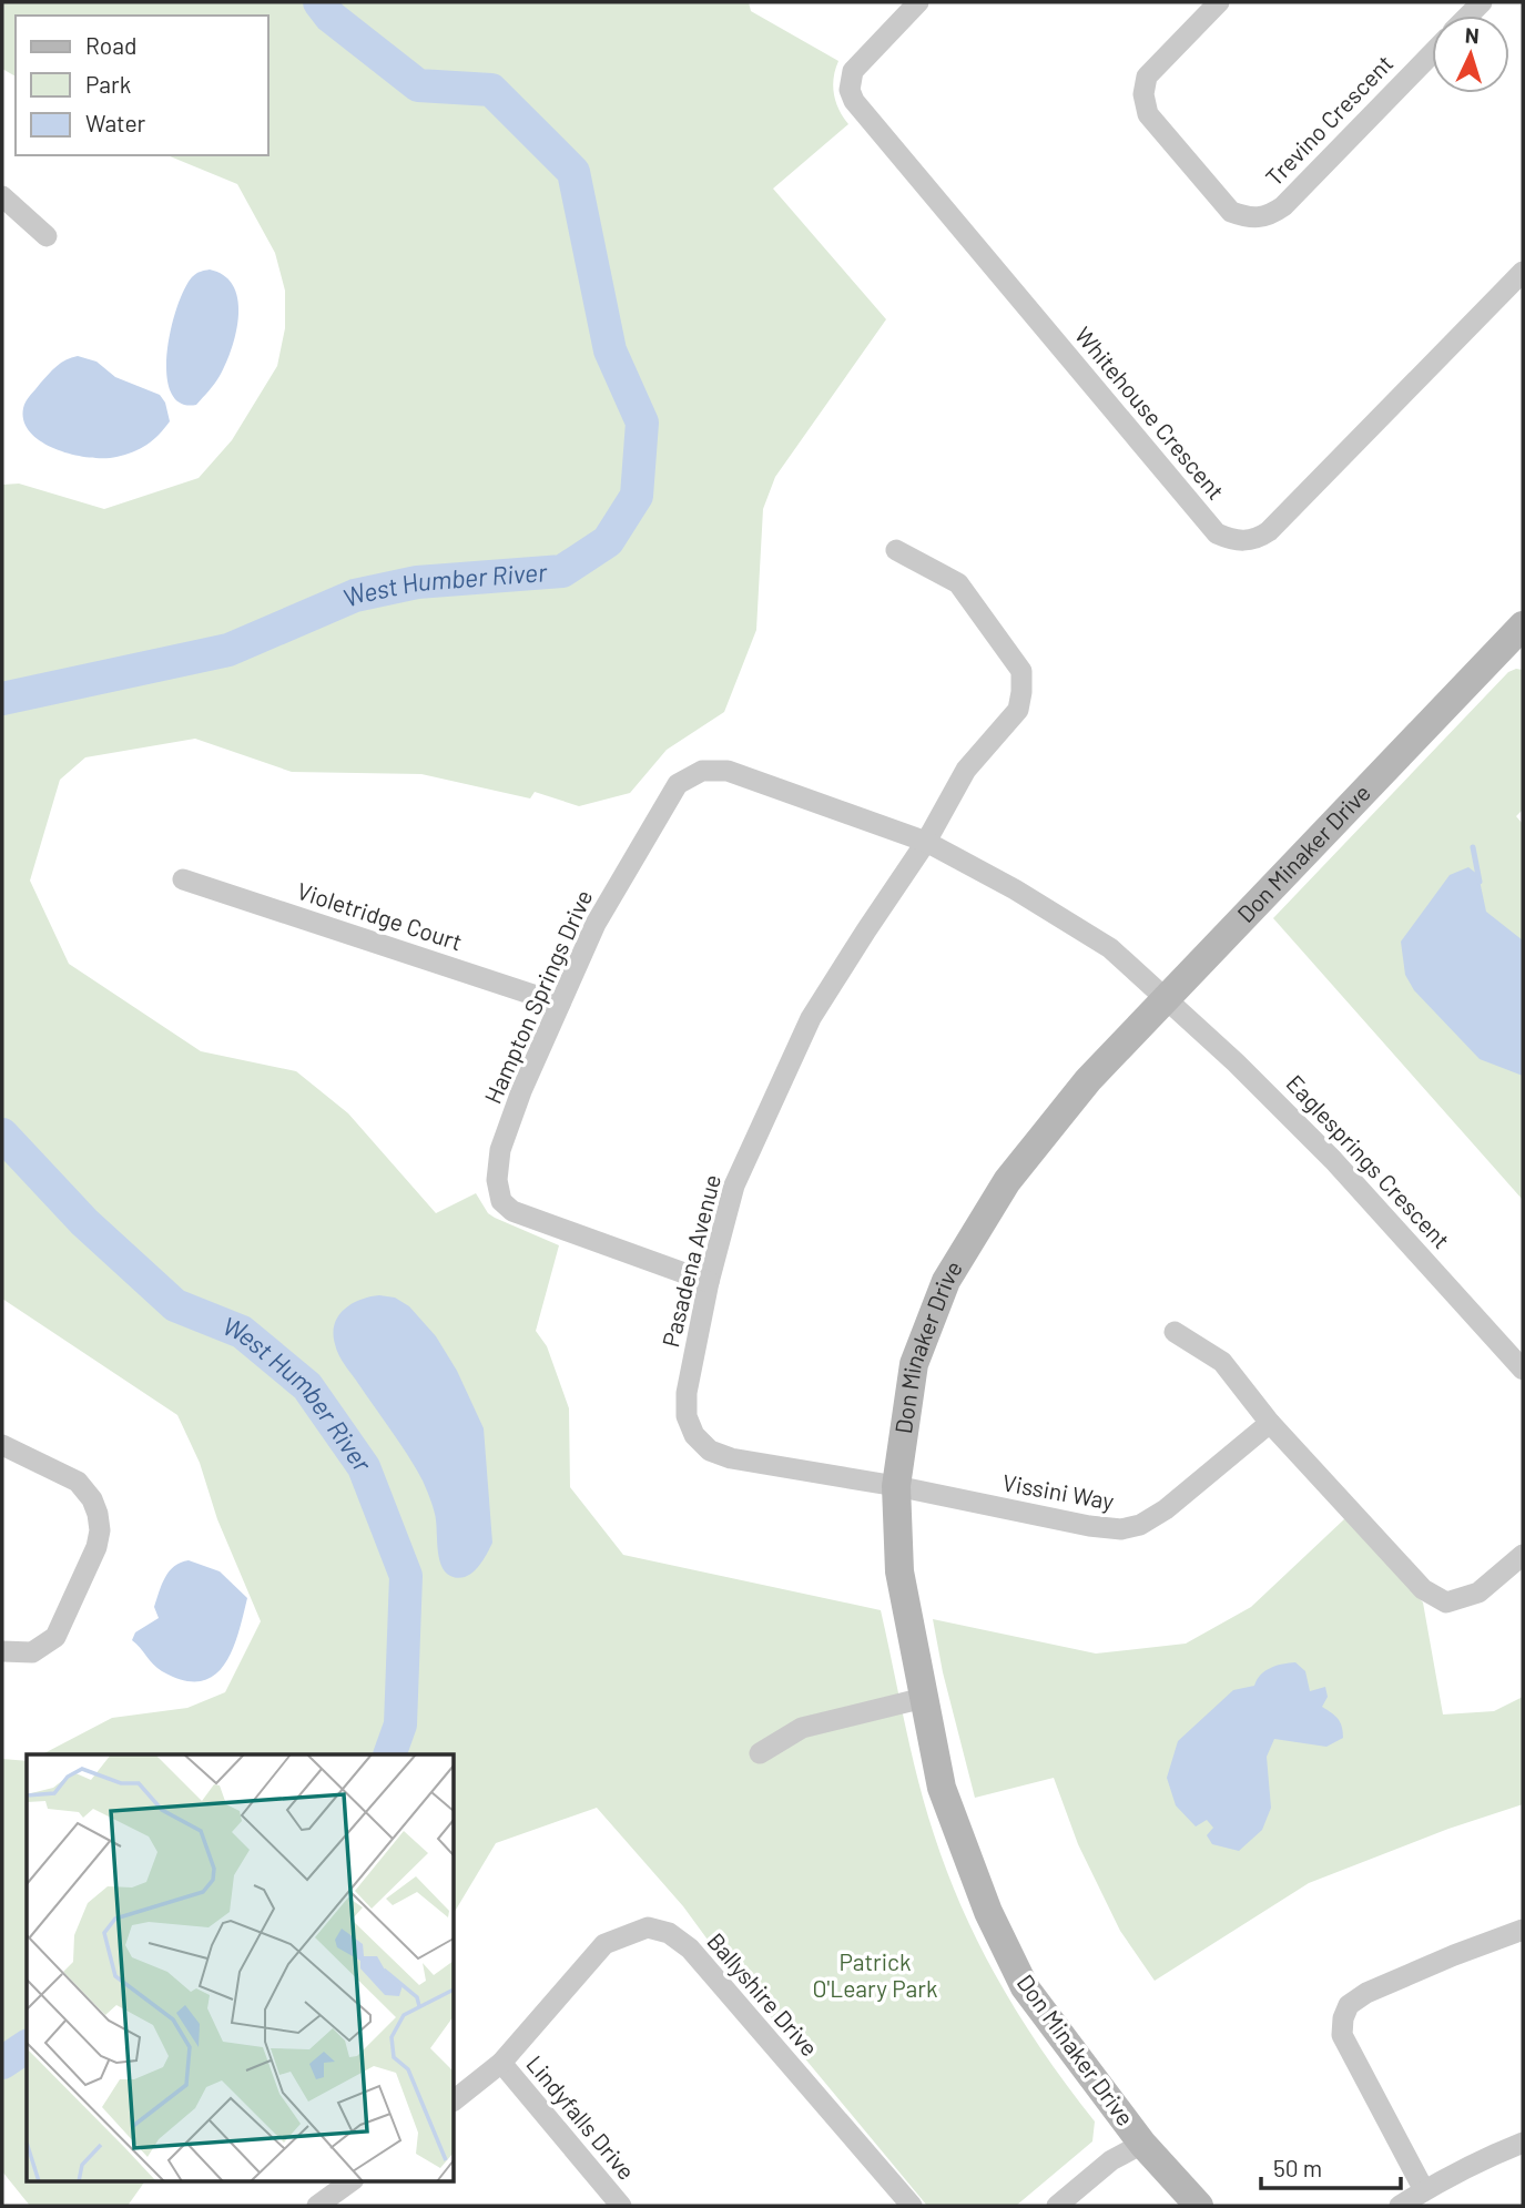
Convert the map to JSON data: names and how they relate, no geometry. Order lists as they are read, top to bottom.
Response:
{
  "streets": {
    "street": [
      "Trevino Crescent",
      "Whitehouse Crescent",
      "Don Minaker Drive",
      "Violetridge Court",
      "Hampton Springs Drive",
      "Eaglesprings Crescent",
      "Pasadena Avenue",
      "Vissini Way",
      "Ballyshire Drive",
      "Lindyfalls Drive"
    ]
  },
  "crossings": [
    ["Don Minaker Drive", "Hampton Springs Drive"],
    ["Don Minaker Drive", "Eaglesprings Crescent"],
    ["Don Minaker Drive", "Pasadena Avenue"],
    ["Don Minaker Drive", "Vissini Way"],
    ["Violetridge Court", "Hampton Springs Drive"],
    ["Hampton Springs Drive", "Eaglesprings Crescent"],
    ["Hampton Springs Drive", "Pasadena Avenue"],
    ["Pasadena Avenue", "Vissini Way"],
    ["Ballyshire Drive", "Lindyfalls Drive"]
  ],
  "water": ["West Humber River"],
  "parks": ["Patrick O'Leary Park"],
  "legend": ["Road", "Park", "Water"],
  "scale_bar": "50 m",
  "north": "top"
}
